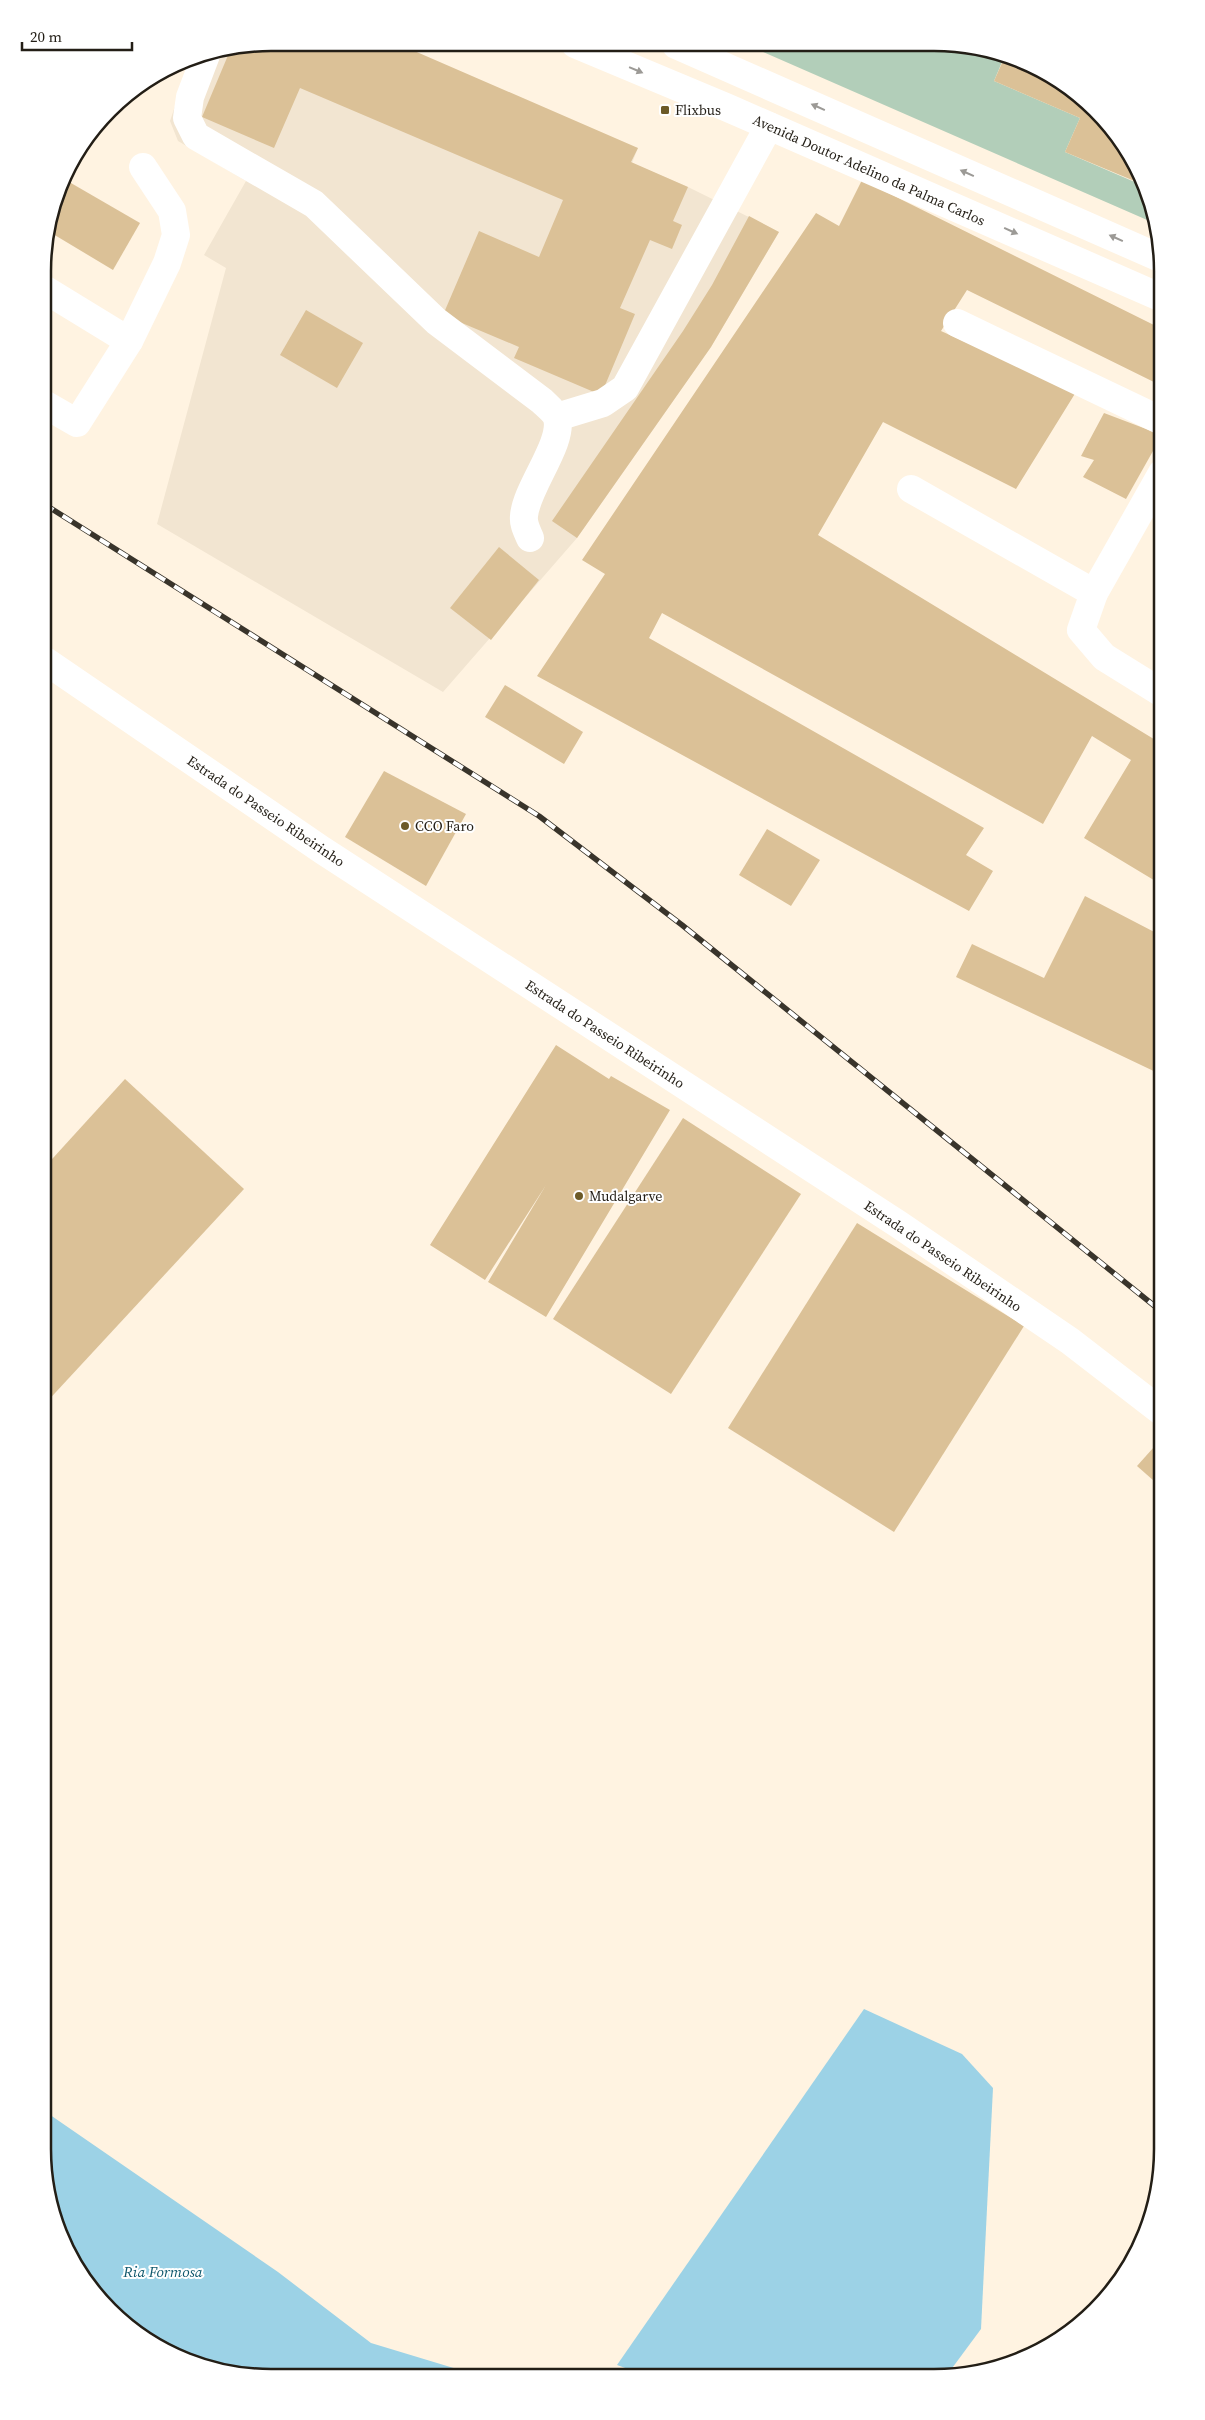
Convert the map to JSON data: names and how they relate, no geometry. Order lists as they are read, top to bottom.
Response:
{
  "streets": {
    "street": ["Avenida Doutor Adelino da Palma Carlos", "Estrada do Passeio Ribeirinho"]
  },
  "water": ["Ria Formosa"],
  "places": {
    "transit": ["Flixbus"],
    "other": ["CCO Faro", "Mudalgarve"]
  },
  "scale_bar": "20 m"
}
